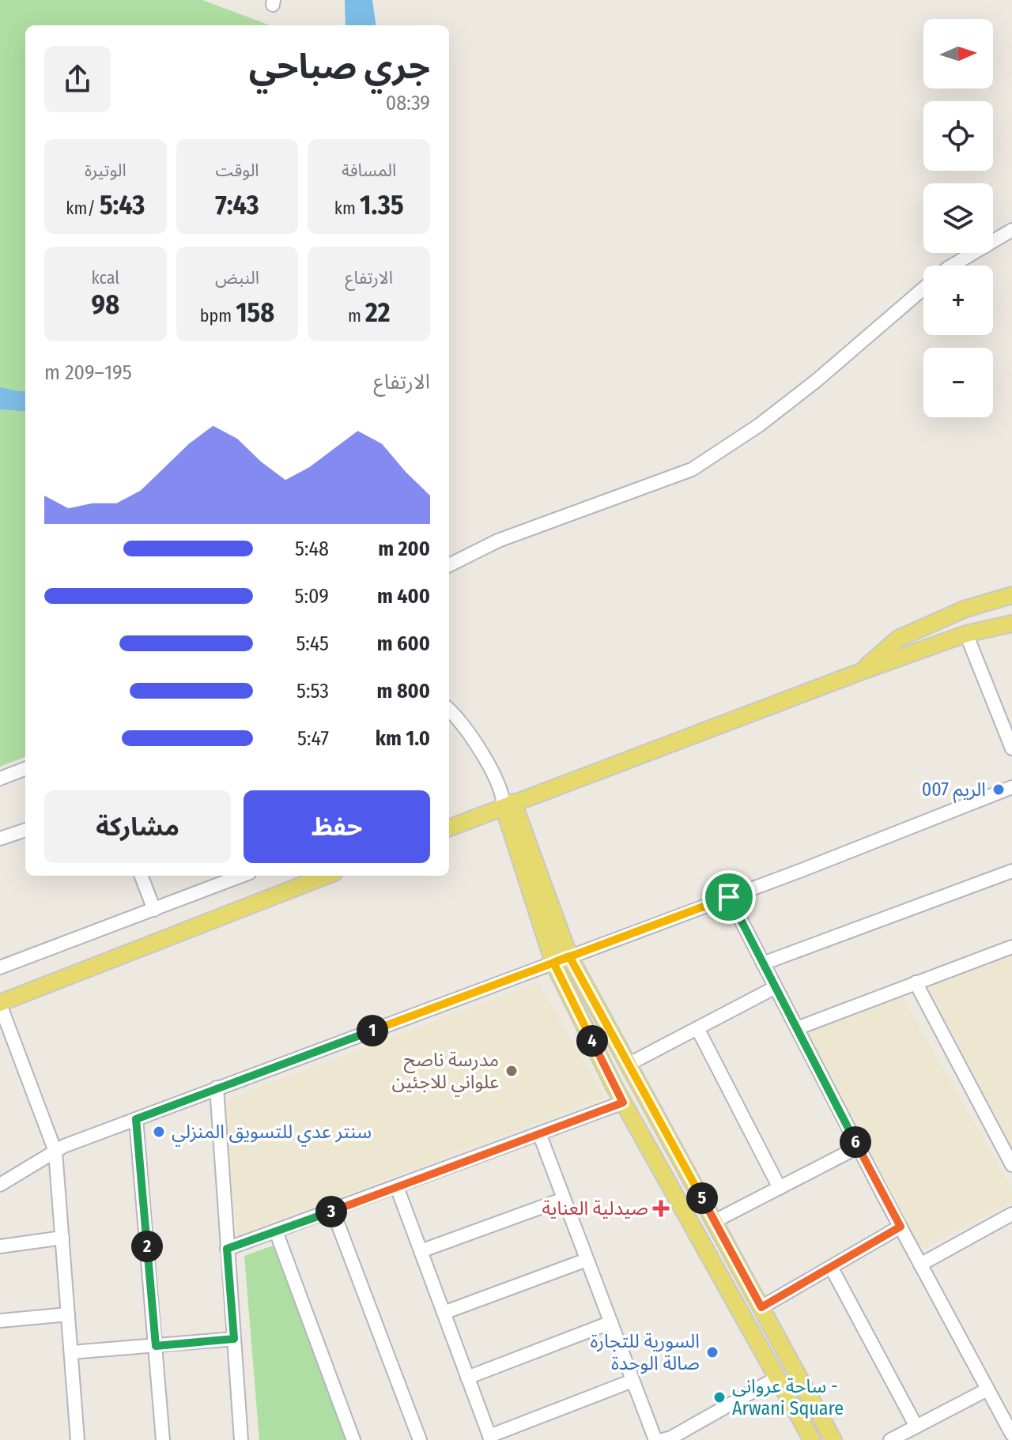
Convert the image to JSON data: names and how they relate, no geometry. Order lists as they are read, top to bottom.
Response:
{
  "places": {
    "other": [
      "الريم 007",
      "مدرسة ناصح علواني للاجئين",
      "سنتر عدي للتسويق المنزلي",
      "السورية للتجارة صالة الوحدة",
      "ساحة عرواني - Arwani Square"
    ],
    "health": ["صيدلية العناية"]
  },
  "north": "right",
  "page": {
    "map_buttons": ["+", "−"],
    "heading": ["جري صباحي", "08:39"],
    "stats": [
      ["المسافة", "1.35 km"],
      ["الوقت", "7:43"],
      ["الوتيرة", "5:43 /km"],
      ["الارتفاع", "22 m"],
      ["النبض", "158 bpm"],
      ["kcal", "98"]
    ],
    "chart": ["الارتفاع", "195–209 m"],
    "list": [
      {
        "name": "200 m",
        "note": "5:48"
      },
      {
        "name": "400 m",
        "note": "5:09"
      },
      {
        "name": "600 m",
        "note": "5:45"
      },
      {
        "name": "800 m",
        "note": "5:53"
      },
      {
        "name": "1.0 km",
        "note": "5:47"
      }
    ],
    "buttons": ["حفظ", "مشاركة"],
    "pins": [
      "1",
      "4",
      "6",
      "5",
      "3",
      "2"
    ]
  }
}
